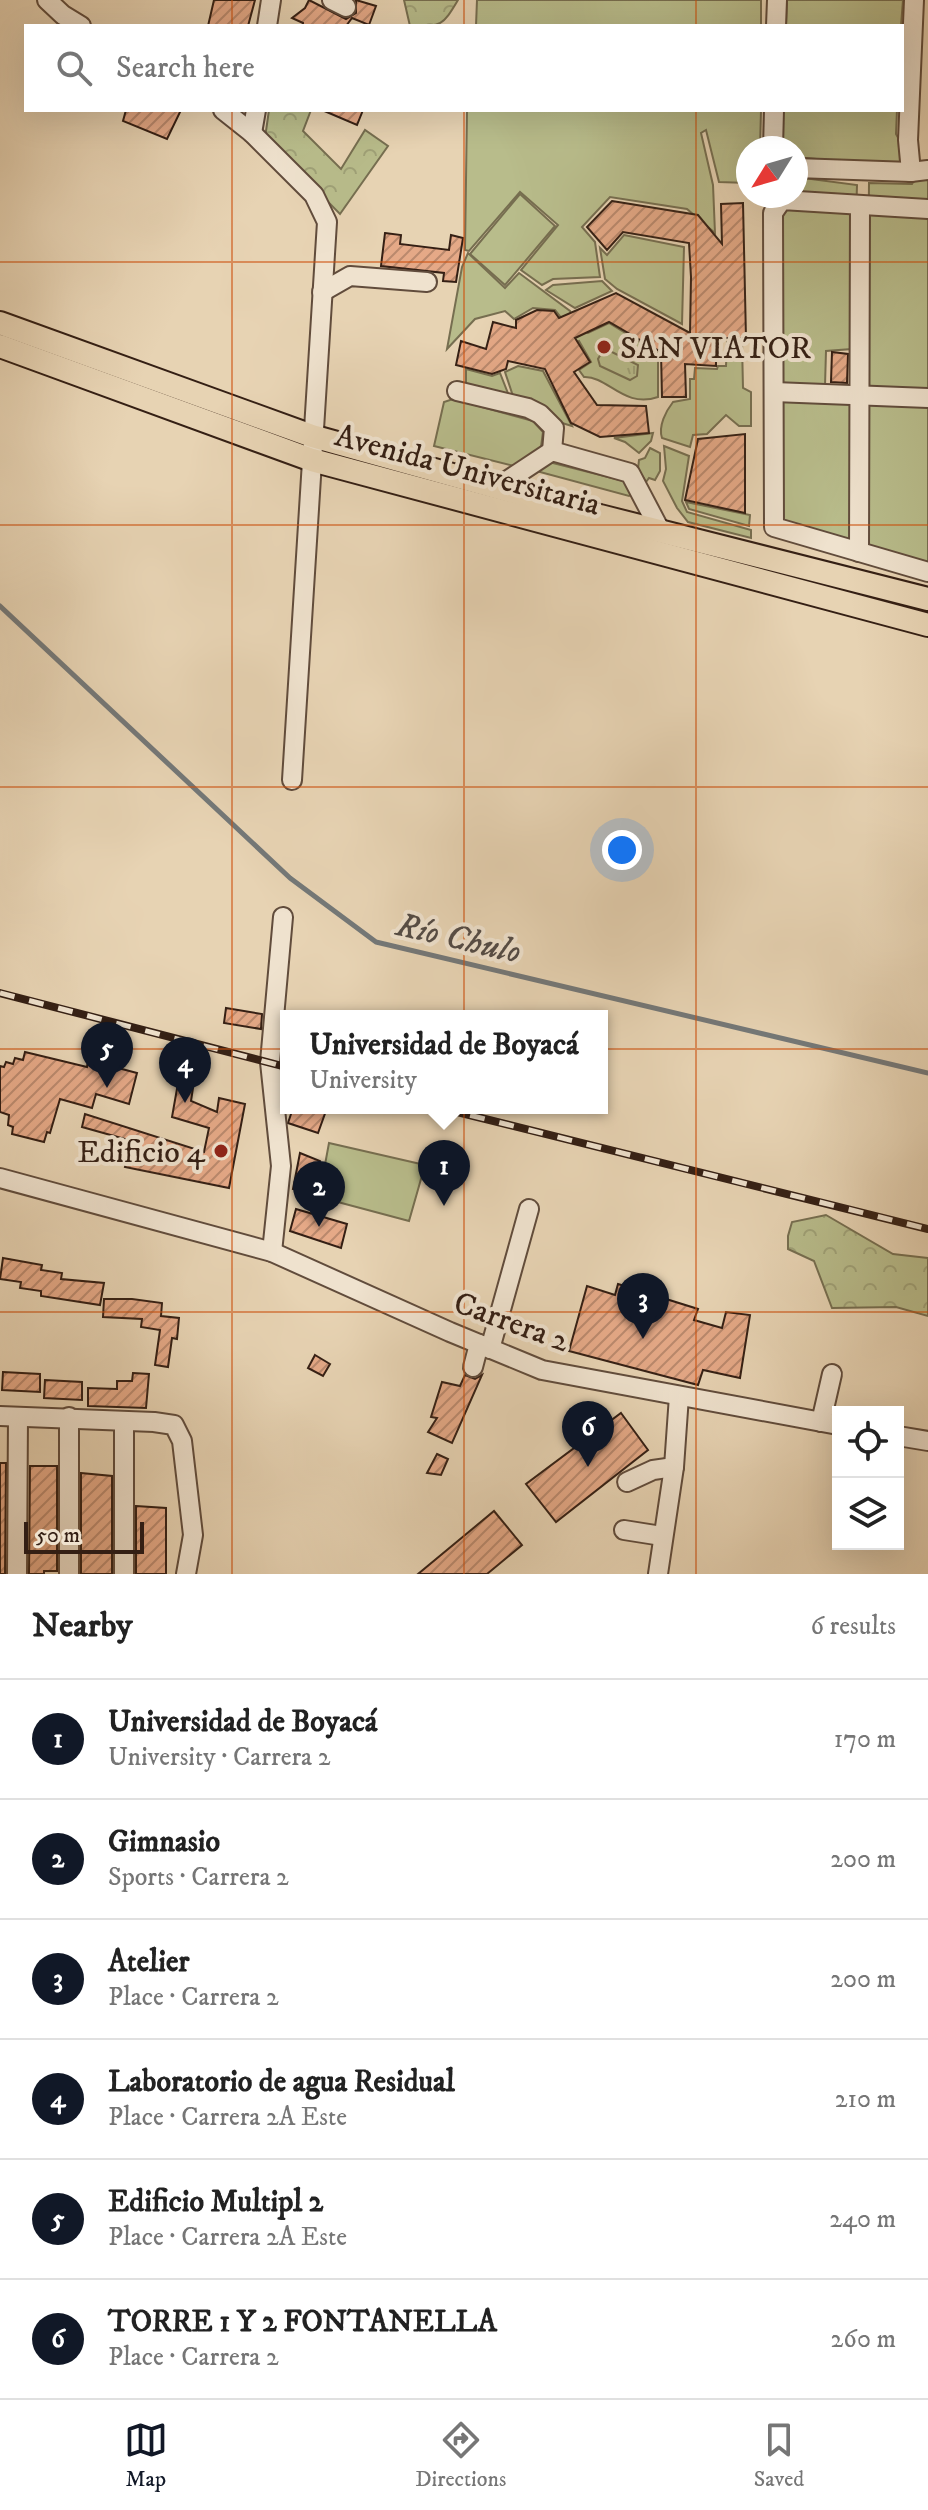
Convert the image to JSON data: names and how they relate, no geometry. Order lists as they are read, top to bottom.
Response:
{
  "streets": {
    "main road": ["Avenida Universitaria"],
    "street": ["Carrera 2"]
  },
  "water": ["Río Chulo"],
  "places": ["SAN VIATOR", "Edificio 4"],
  "scale_bar": "50 m",
  "north": "bottom left",
  "page": {
    "search": "Search here",
    "popup": ["Universidad de Boyacá", "University"],
    "pins": [
      "5",
      "4",
      "1",
      "2",
      "3",
      "6"
    ],
    "scale": "50 m",
    "heading": ["Nearby", "6 results"],
    "list": [
      {
        "mark": "1",
        "name": "Universidad de Boyacá",
        "note": "University · Carrera 2",
        "value": "170 m"
      },
      {
        "mark": "2",
        "name": "Gimnasio",
        "note": "Sports · Carrera 2",
        "value": "200 m"
      },
      {
        "mark": "3",
        "name": "Atelier",
        "note": "Place · Carrera 2",
        "value": "200 m"
      },
      {
        "mark": "4",
        "name": "Laboratorio de agua Residual",
        "note": "Place · Carrera 2A Este",
        "value": "210 m"
      },
      {
        "mark": "5",
        "name": "Edificio Multipl 2",
        "note": "Place · Carrera 2A Este",
        "value": "240 m"
      },
      {
        "mark": "6",
        "name": "TORRE 1 Y 2 FONTANELLA",
        "note": "Place · Carrera 2",
        "value": "260 m"
      }
    ],
    "nav": ["Map", "Directions", "Saved"]
  }
}
